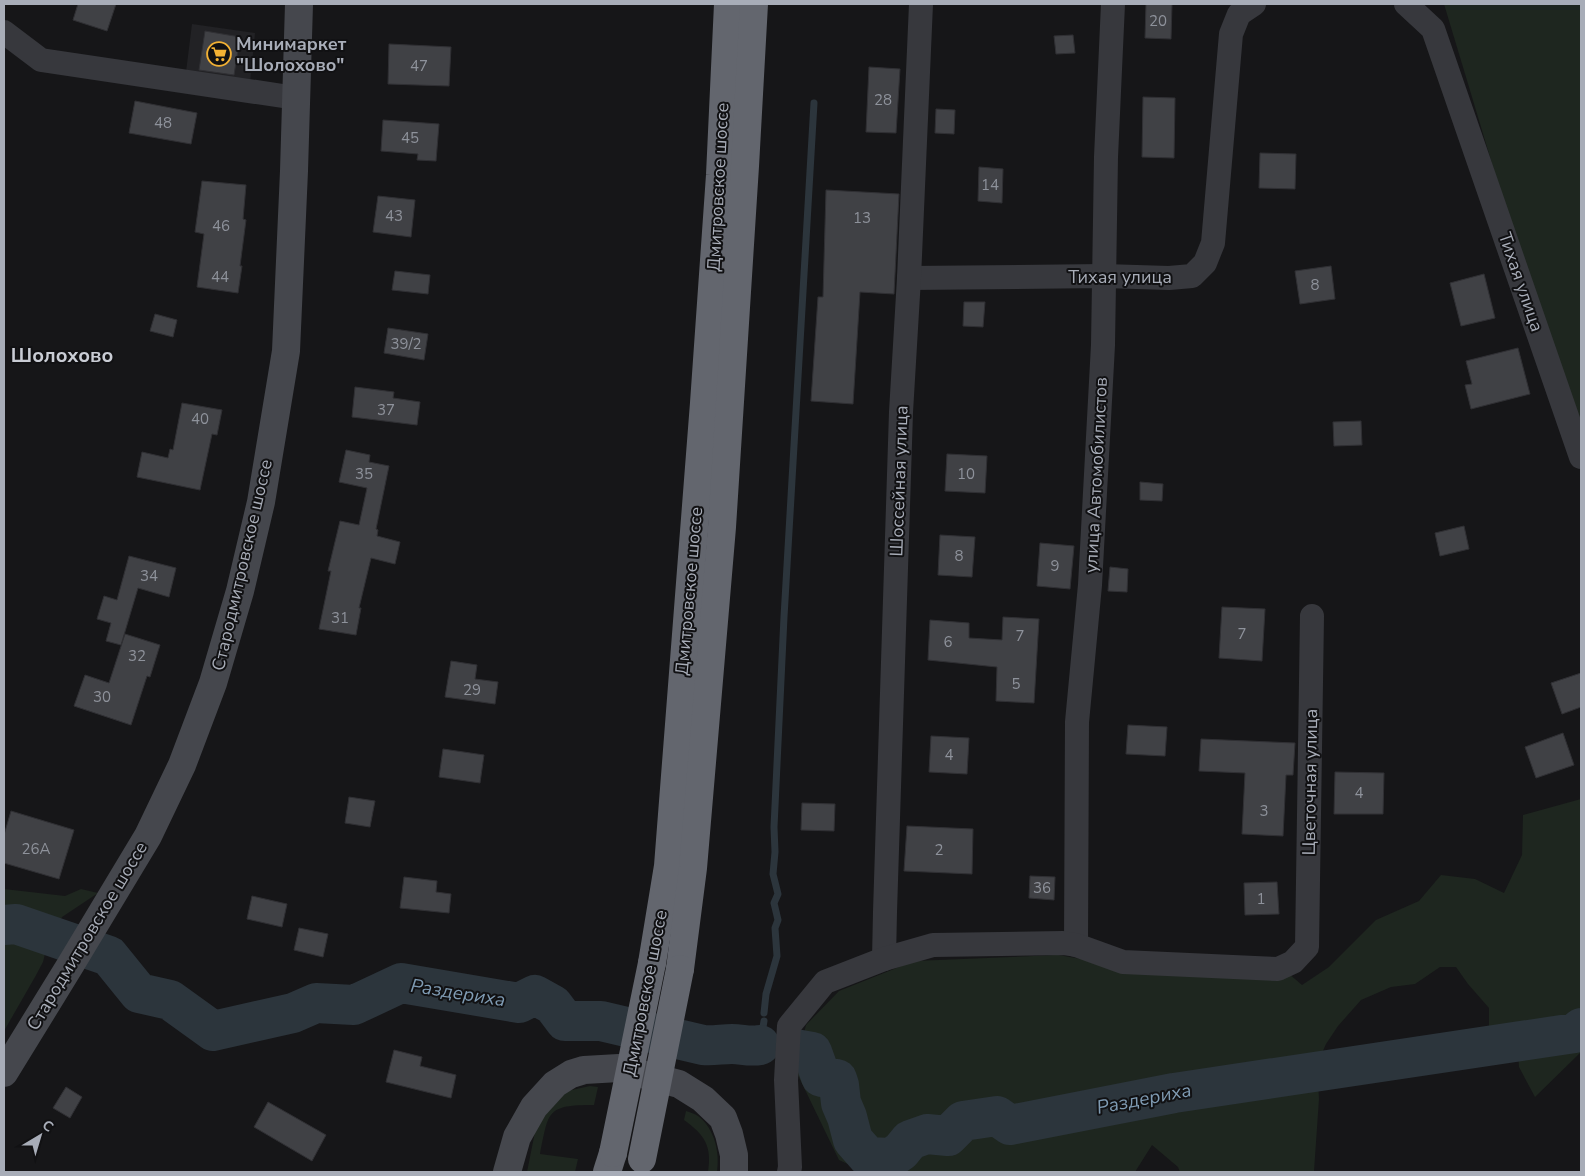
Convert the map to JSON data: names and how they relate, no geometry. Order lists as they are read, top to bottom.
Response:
{
  "streets": {
    "highway": ["Дмитровское шоссе"],
    "street": [
      "Тихая улица",
      "улица Автомобилистов",
      "Шоссейная улица",
      "Стародмитровское шоссе",
      "Цветочная улица"
    ]
  },
  "crossings": [
    ["Тихая улица", "улица Автомобилистов"],
    ["Тихая улица", "Шоссейная улица"],
    ["улица Автомобилистов", "Цветочная улица"]
  ],
  "districts": ["Шолохово"],
  "water": ["Раздериха"],
  "places": {
    "supermarket": ["Минимаркет \"Шолохово\""]
  },
  "house_numbers": [
    "20",
    "47",
    "28",
    "48",
    "45",
    "14",
    "43",
    "13",
    "46",
    "44",
    "8",
    "39/2",
    "37",
    "40",
    "35",
    "10",
    "8",
    "9",
    "34",
    "31",
    "7",
    "7",
    "6",
    "32",
    "5",
    "29",
    "30",
    "4",
    "4",
    "3",
    "26А",
    "2",
    "36",
    "1"
  ],
  "north": "top right"
}
